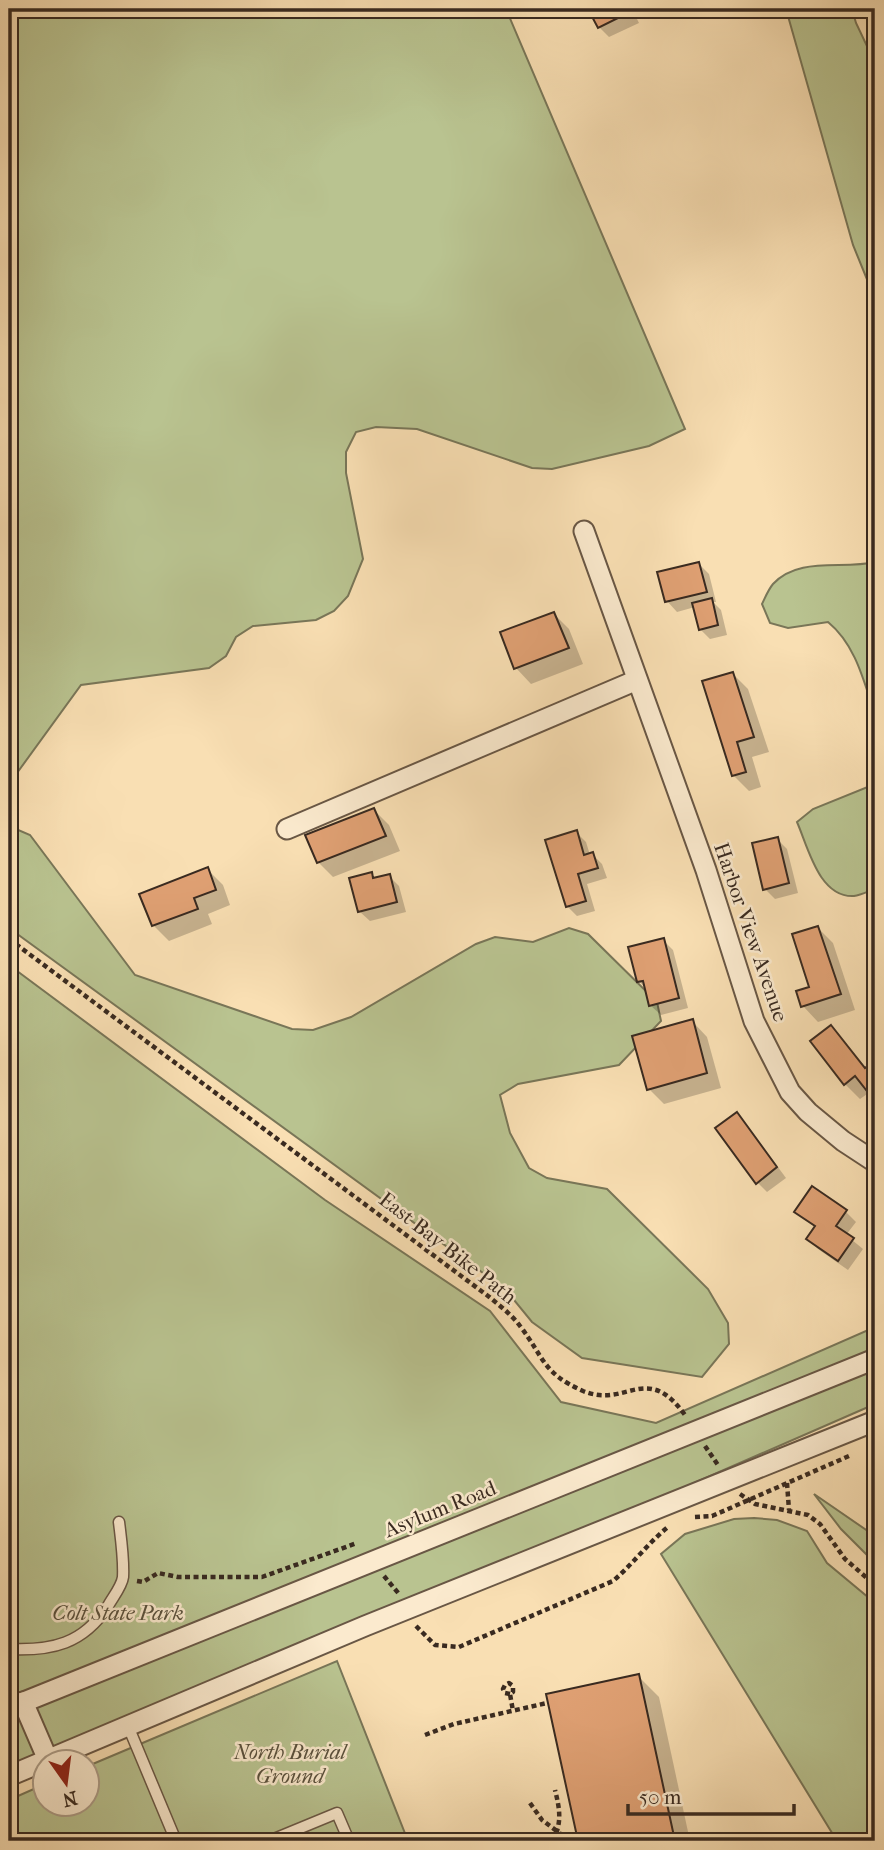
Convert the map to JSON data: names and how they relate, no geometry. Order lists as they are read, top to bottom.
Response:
{
  "streets": {
    "street": ["Harbor View Avenue", "Asylum Road"],
    "path": ["East Bay Bike Path"]
  },
  "crossings": [
    ["East Bay Bike Path", "Asylum Road"]
  ],
  "parks": ["Colt State Park", "North Burial Ground"],
  "scale_bar": "50 m",
  "north": "bottom"
}
